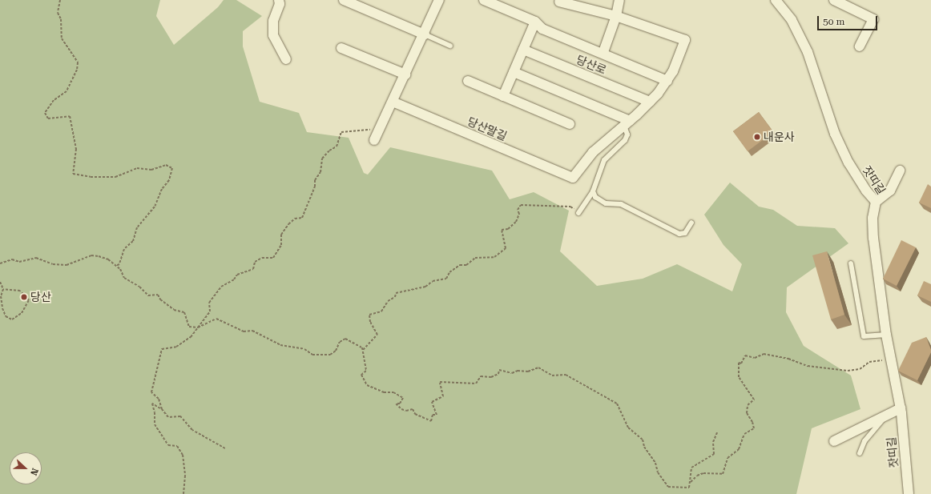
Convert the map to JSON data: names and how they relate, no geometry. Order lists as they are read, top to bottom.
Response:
{
  "streets": {
    "street": ["당산로", "당산말길", "잣띠길"]
  },
  "places": ["내운사", "당산"],
  "scale_bar": "50 m",
  "north": "right"
}
